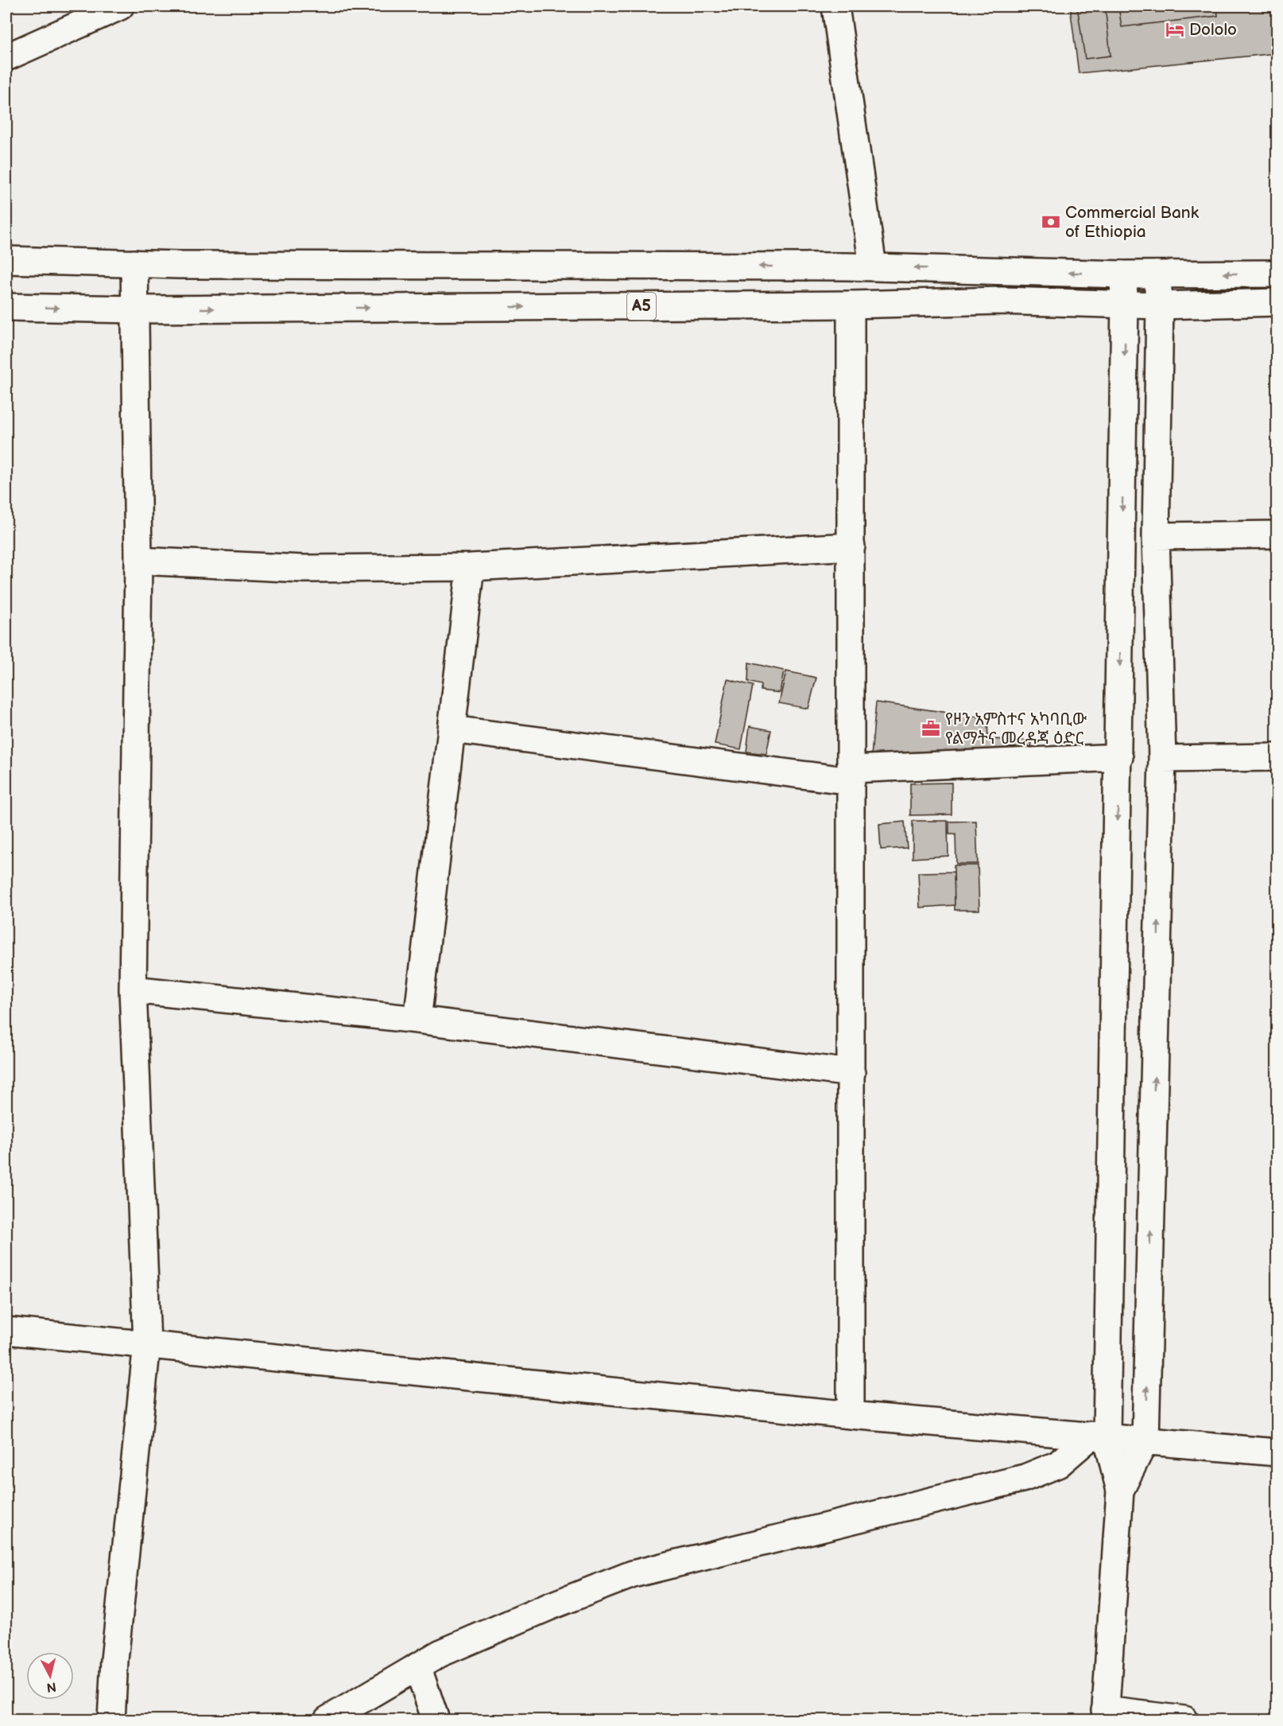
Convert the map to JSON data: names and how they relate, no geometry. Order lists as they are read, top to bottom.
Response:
{
  "streets": {
    "main road": ["A5"]
  },
  "places": {
    "hotel": ["Dololo"],
    "bank": ["Commercial Bank of Ethiopia"],
    "office": ["የዞን አምስተና አካባቢው የልማትና መረዳጃ ዕድር"]
  },
  "north": "bottom"
}
